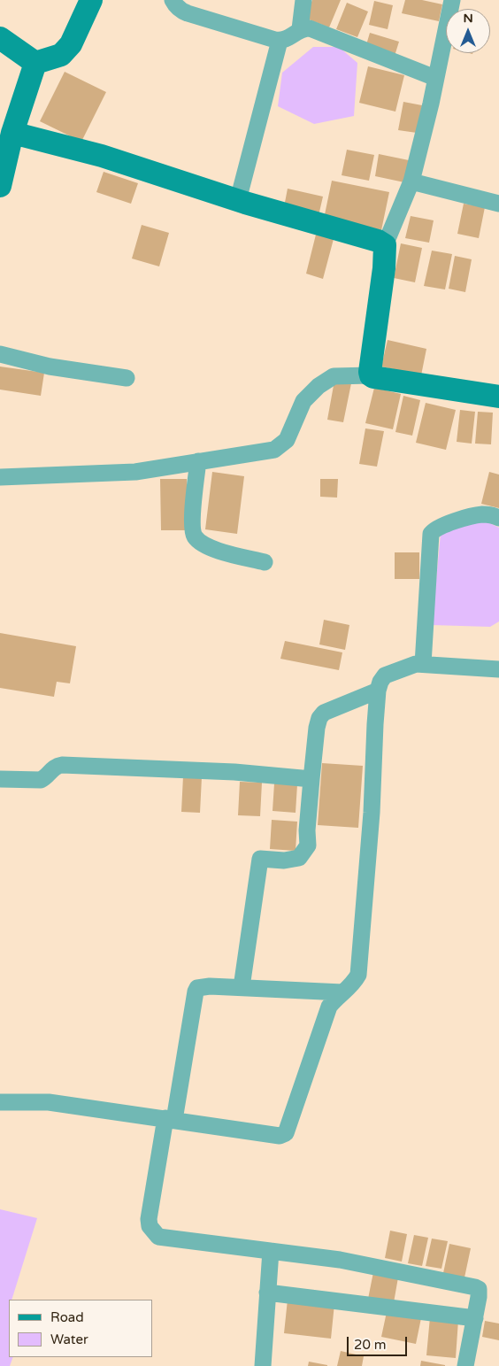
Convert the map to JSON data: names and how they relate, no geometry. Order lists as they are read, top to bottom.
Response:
{
  "legend": ["Road", "Water"],
  "scale_bar": "20 m",
  "north": "top"
}
